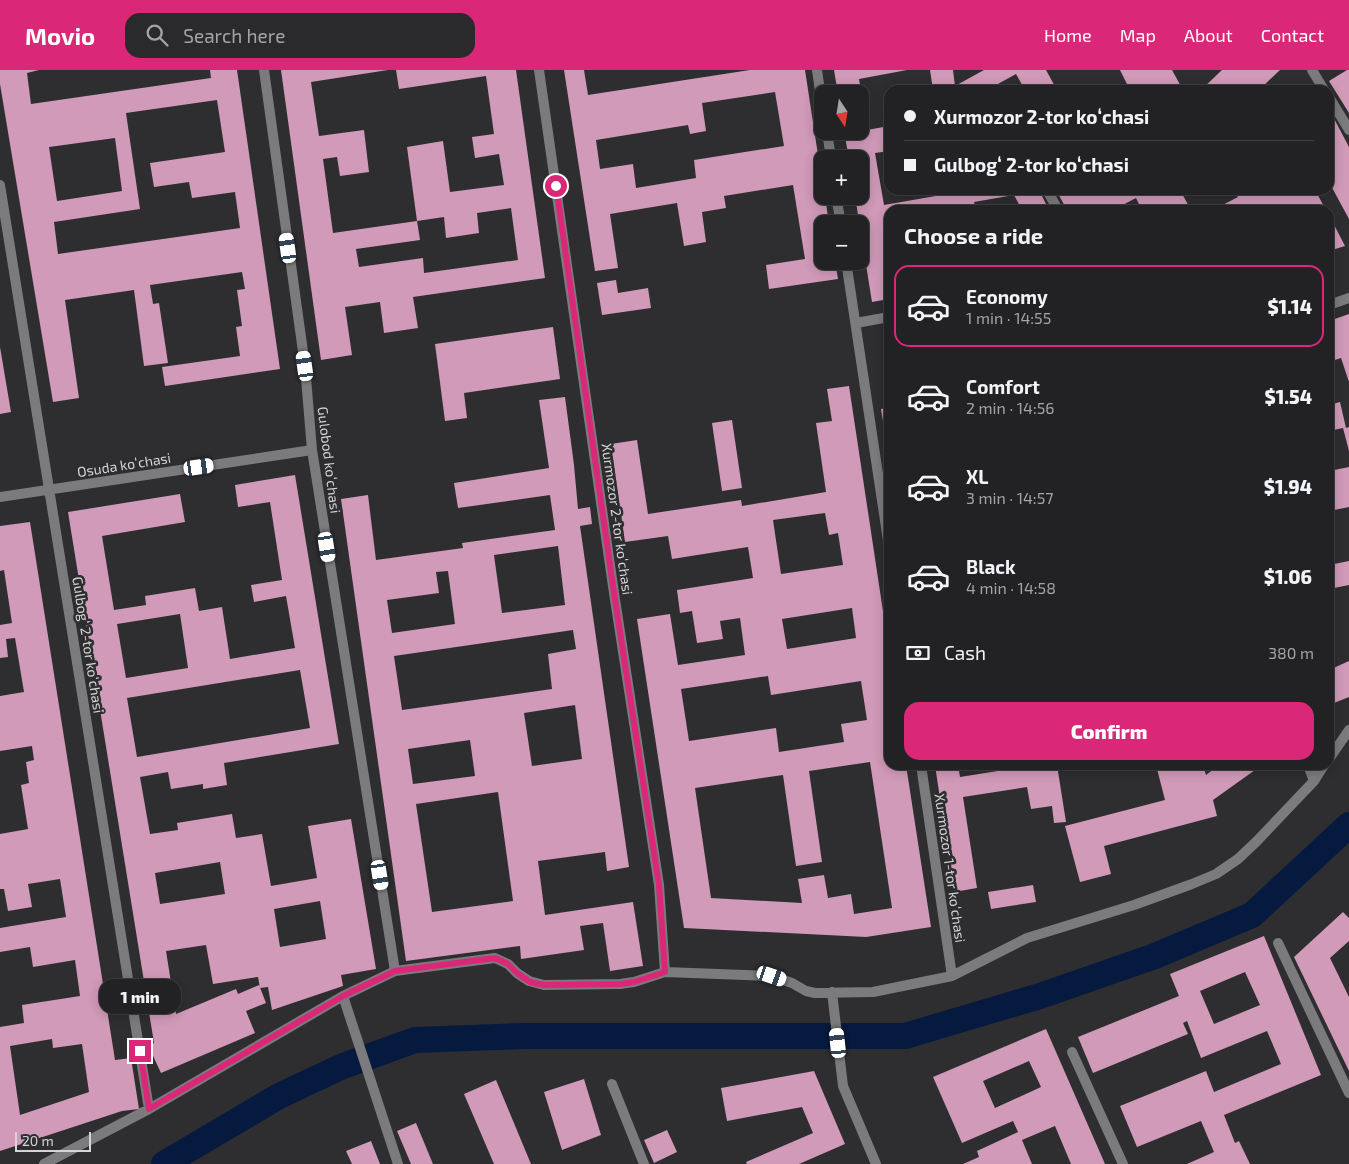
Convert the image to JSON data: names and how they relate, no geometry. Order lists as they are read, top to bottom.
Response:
{
  "streets": {
    "street": [
      "Gulobod koʻchasi",
      "Osuda koʻchasi",
      "Xurmozor 2-tor koʻchasi",
      "Gulbogʻ 2-tor koʻchasi",
      "Xurmozor 1-tor koʻchasi"
    ]
  },
  "crossings": [
    ["Gulobod koʻchasi", "Osuda koʻchasi"],
    ["Osuda koʻchasi", "Gulbogʻ 2-tor koʻchasi"]
  ],
  "scale_bar": "20 m",
  "north": "bottom",
  "page": {
    "header": "Movio",
    "search": "Search here",
    "nav": [
      "Home",
      "Map",
      "About",
      "Contact"
    ],
    "map_buttons": ["+", "−"],
    "banner": ["Xurmozor 2-tor koʻchasi", "Gulbogʻ 2-tor koʻchasi"],
    "heading": "Choose a ride",
    "list": [
      {
        "name": "Economy",
        "note": "1 min · 14:55",
        "value": "$1.14"
      },
      {
        "name": "Comfort",
        "note": "2 min · 14:56",
        "value": "$1.54"
      },
      {
        "name": "XL",
        "note": "3 min · 14:57",
        "value": "$1.94"
      },
      {
        "name": "Black",
        "note": "4 min · 14:58",
        "value": "$1.06"
      }
    ],
    "pay": ["Cash", "380 m"],
    "buttons": "Confirm",
    "bubble": "1 min",
    "scale": "20 m"
  }
}
